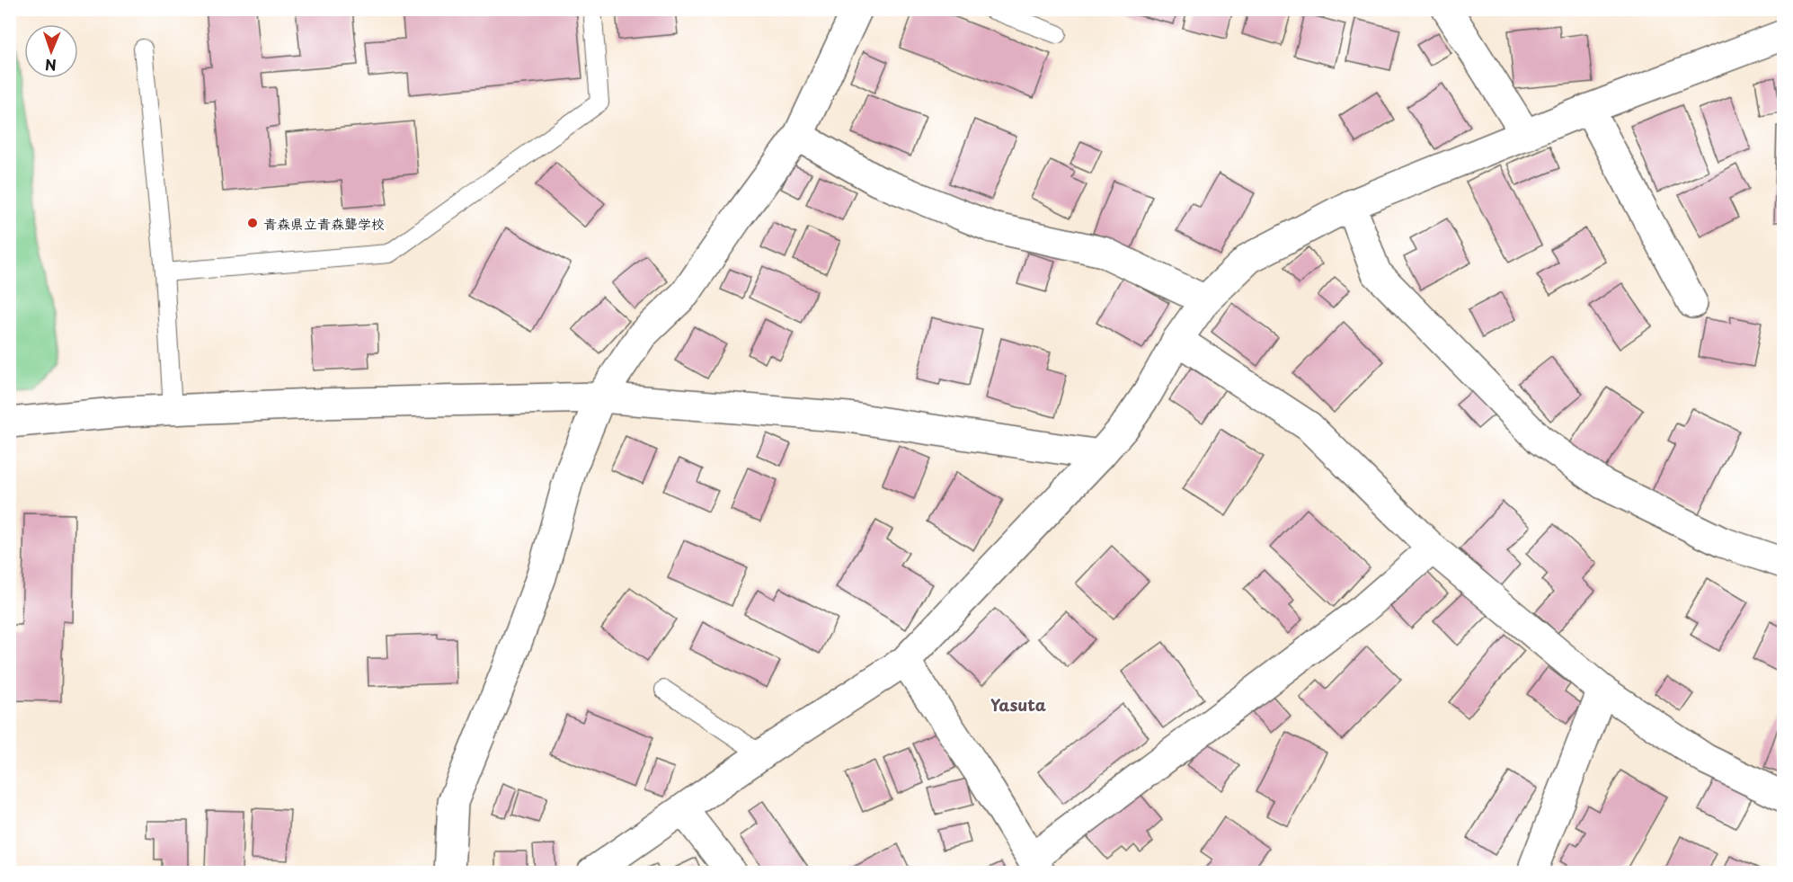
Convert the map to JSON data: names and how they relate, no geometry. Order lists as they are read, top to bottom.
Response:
{
  "districts": ["Yasuta"],
  "places": ["青森県立青森聾学校"],
  "north": "bottom"
}
